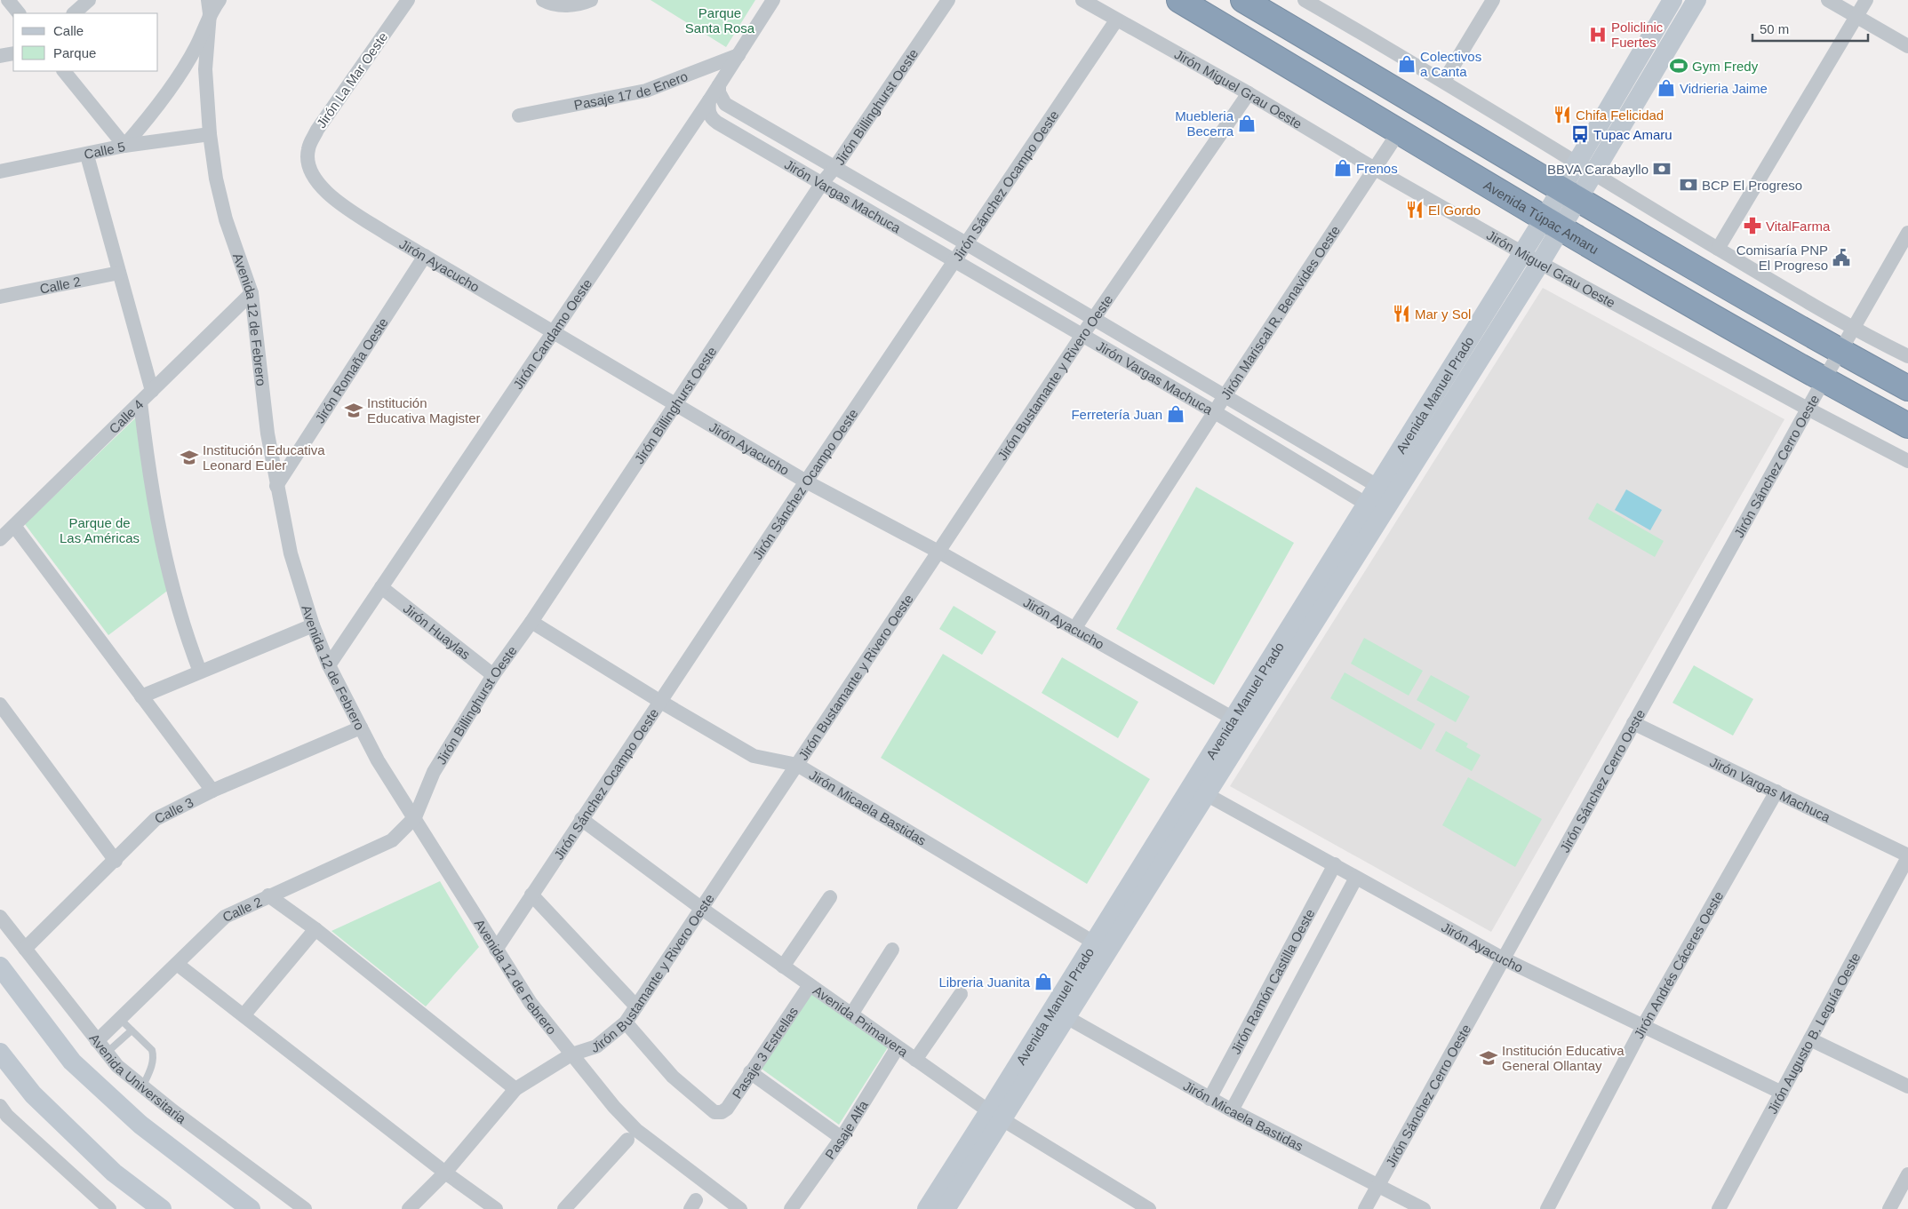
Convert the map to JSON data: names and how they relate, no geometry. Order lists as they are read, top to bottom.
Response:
{
  "streets": {
    "highway": ["Avenida Túpac Amaru"],
    "main road": ["Avenida Manuel Prado"],
    "street": [
      "Jirón La Mar Oeste",
      "Pasaje 17 de Enero",
      "Jirón Miguel Grau Oeste",
      "Jirón Billinghurst Oeste",
      "Calle 5",
      "Jirón Sánchez Ocampo Oeste",
      "Jirón Vargas Machuca",
      "Jirón Ayacucho",
      "Calle 2",
      "Jirón Mariscal R. Benavides Oeste",
      "Avenida 12 de Febrero",
      "Jirón Candamo Oeste",
      "Jirón Romaña Oeste",
      "Jirón Bustamante y Rivero Oeste",
      "Calle 4",
      "Jirón Sánchez Cerro Oeste",
      "Jirón Huaylas",
      "Jirón Micaela Bastidas",
      "Calle 3",
      "Jirón Andrés Cáceres Oeste",
      "Jirón Ramón Castilla Oeste",
      "Avenida Primavera",
      "Jirón Augusto B. Leguía Oeste",
      "Pasaje 3 Estrellas",
      "Avenida Universitaria",
      "Pasaje Alfa"
    ]
  },
  "crossings": [
    ["Jirón La Mar Oeste", "Jirón Ayacucho"],
    ["Pasaje 17 de Enero", "Jirón Candamo Oeste"],
    ["Jirón Miguel Grau Oeste", "Jirón Sánchez Ocampo Oeste"],
    ["Jirón Miguel Grau Oeste", "Jirón Mariscal R. Benavides Oeste"],
    ["Jirón Miguel Grau Oeste", "Jirón Bustamante y Rivero Oeste"],
    ["Jirón Miguel Grau Oeste", "Avenida Manuel Prado"],
    ["Jirón Miguel Grau Oeste", "Jirón Sánchez Cerro Oeste"],
    ["Jirón Billinghurst Oeste", "Jirón Vargas Machuca"],
    ["Jirón Billinghurst Oeste", "Jirón Ayacucho"],
    ["Jirón Billinghurst Oeste", "Calle 2"],
    ["Jirón Billinghurst Oeste", "Avenida 12 de Febrero"],
    ["Jirón Billinghurst Oeste", "Jirón Huaylas"],
    ["Jirón Billinghurst Oeste", "Jirón Micaela Bastidas"],
    ["Calle 5", "Avenida 12 de Febrero"],
    ["Jirón Sánchez Ocampo Oeste", "Jirón Vargas Machuca"],
    ["Jirón Sánchez Ocampo Oeste", "Jirón Ayacucho"],
    ["Jirón Sánchez Ocampo Oeste", "Avenida 12 de Febrero"],
    ["Jirón Sánchez Ocampo Oeste", "Jirón Micaela Bastidas"],
    ["Jirón Sánchez Ocampo Oeste", "Avenida Primavera"],
    ["Jirón Vargas Machuca", "Jirón Mariscal R. Benavides Oeste"],
    ["Jirón Vargas Machuca", "Jirón Candamo Oeste"],
    ["Jirón Vargas Machuca", "Jirón Bustamante y Rivero Oeste"],
    ["Jirón Vargas Machuca", "Avenida Manuel Prado"],
    ["Jirón Vargas Machuca", "Jirón Sánchez Cerro Oeste"],
    ["Jirón Vargas Machuca", "Jirón Andrés Cáceres Oeste"],
    ["Jirón Vargas Machuca", "Jirón Augusto B. Leguía Oeste"],
    ["Avenida Túpac Amaru", "Jirón Mariscal R. Benavides Oeste"],
    ["Avenida Túpac Amaru", "Avenida Manuel Prado"],
    ["Avenida Túpac Amaru", "Jirón Sánchez Cerro Oeste"],
    ["Jirón Ayacucho", "Jirón Mariscal R. Benavides Oeste"],
    ["Jirón Ayacucho", "Jirón Candamo Oeste"],
    ["Jirón Ayacucho", "Jirón Romaña Oeste"],
    ["Jirón Ayacucho", "Jirón Bustamante y Rivero Oeste"],
    ["Jirón Ayacucho", "Avenida Manuel Prado"],
    ["Jirón Ayacucho", "Jirón Sánchez Cerro Oeste"],
    ["Jirón Ayacucho", "Jirón Andrés Cáceres Oeste"],
    ["Jirón Ayacucho", "Jirón Ramón Castilla Oeste"],
    ["Jirón Ayacucho", "Jirón Augusto B. Leguía Oeste"],
    ["Calle 2", "Avenida 12 de Febrero"],
    ["Calle 2", "Avenida Universitaria"],
    ["Avenida 12 de Febrero", "Jirón Candamo Oeste"],
    ["Avenida 12 de Febrero", "Jirón Romaña Oeste"],
    ["Avenida 12 de Febrero", "Jirón Bustamante y Rivero Oeste"],
    ["Avenida 12 de Febrero", "Calle 4"],
    ["Avenida 12 de Febrero", "Calle 3"],
    ["Jirón Candamo Oeste", "Jirón Huaylas"],
    ["Jirón Bustamante y Rivero Oeste", "Jirón Micaela Bastidas"],
    ["Jirón Bustamante y Rivero Oeste", "Avenida Primavera"],
    ["Jirón Bustamante y Rivero Oeste", "Pasaje 3 Estrellas"],
    ["Avenida Manuel Prado", "Jirón Micaela Bastidas"],
    ["Avenida Manuel Prado", "Avenida Primavera"],
    ["Jirón Sánchez Cerro Oeste", "Jirón Micaela Bastidas"],
    ["Jirón Micaela Bastidas", "Jirón Ramón Castilla Oeste"],
    ["Calle 3", "Avenida Universitaria"],
    ["Avenida Primavera", "Pasaje 3 Estrellas"],
    ["Avenida Primavera", "Pasaje Alfa"]
  ],
  "parks": ["Parque Santa Rosa", "Parque de Las Américas"],
  "places": {
    "hospital": ["Policlinic Fuertes"],
    "shop": [
      "Colectivos a Canta",
      "Vidrieria Jaime",
      "Muebleria Becerra",
      "Frenos",
      "Ferretería Juan",
      "Libreria Juanita"
    ],
    "sports": ["Gym Fredy"],
    "restaurant": ["Chifa Felicidad", "El Gordo", "Mar y Sol"],
    "bus stop": ["Tupac Amaru"],
    "bank": ["BBVA Carabayllo", "BCP El Progreso"],
    "pharmacy": ["VitalFarma"],
    "public building": ["Comisaría PNP El Progreso"],
    "school or university": ["Institución Educativa Magister", "Institución Educativa Leonard Euler", "Institución Educativa General Ollantay"]
  },
  "legend": ["Calle", "Parque"],
  "scale_bar": "50 m"
}
